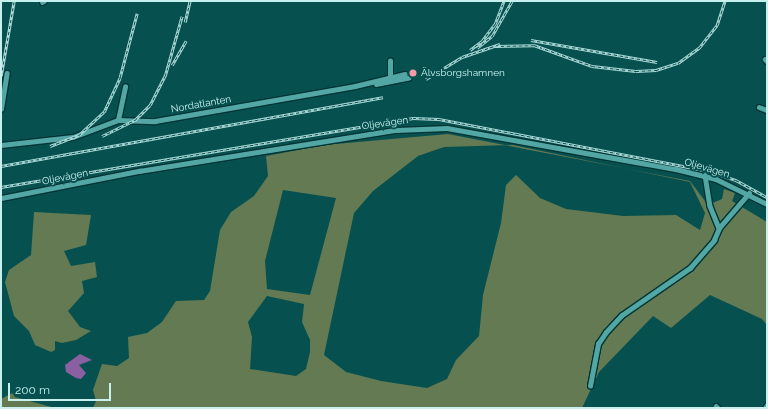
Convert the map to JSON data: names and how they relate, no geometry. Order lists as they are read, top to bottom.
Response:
{
  "streets": {
    "street": ["Nordatlanten", "Oljevägen"]
  },
  "places": ["Älvsborgshamnen"],
  "scale_bar": "200 m"
}
